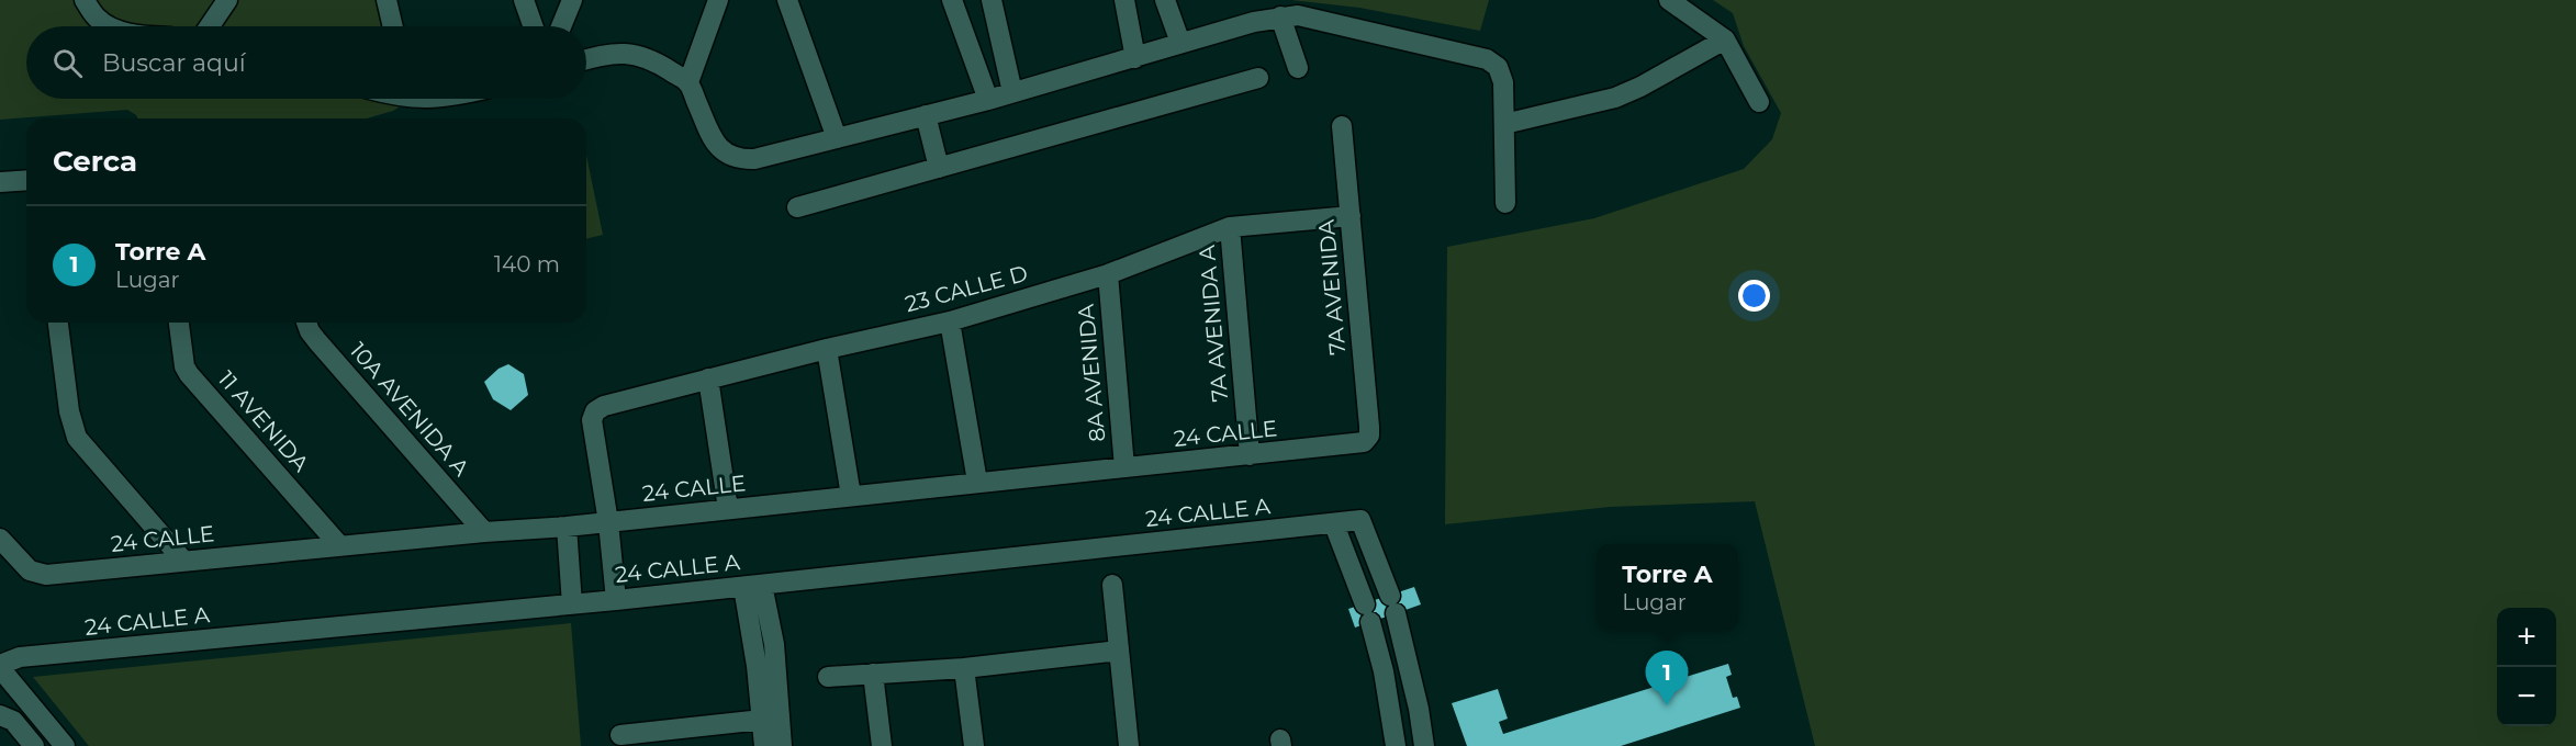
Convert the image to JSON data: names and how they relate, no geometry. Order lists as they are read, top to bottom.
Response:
{
  "streets": {
    "street": [
      "7A AVENIDA",
      "23 CALLE D",
      "7A AVENIDA A",
      "8A AVENIDA",
      "10A AVENIDA A",
      "11 AVENIDA",
      "24 CALLE",
      "24 CALLE A"
    ]
  },
  "crossings": [
    ["7A AVENIDA", "23 CALLE D"],
    ["7A AVENIDA", "24 CALLE"],
    ["23 CALLE D", "7A AVENIDA A"],
    ["23 CALLE D", "8A AVENIDA"],
    ["23 CALLE D", "24 CALLE"],
    ["7A AVENIDA A", "24 CALLE"],
    ["8A AVENIDA", "24 CALLE"],
    ["10A AVENIDA A", "24 CALLE"],
    ["11 AVENIDA", "24 CALLE"]
  ],
  "page": {
    "search": "Buscar aquí",
    "heading": "Cerca",
    "list": [
      {
        "mark": "1",
        "name": "Torre A",
        "note": "Lugar",
        "value": "140 m"
      }
    ],
    "popup": ["Torre A", "Lugar"],
    "map_buttons": ["+", "−"],
    "pins": "1"
  }
}
